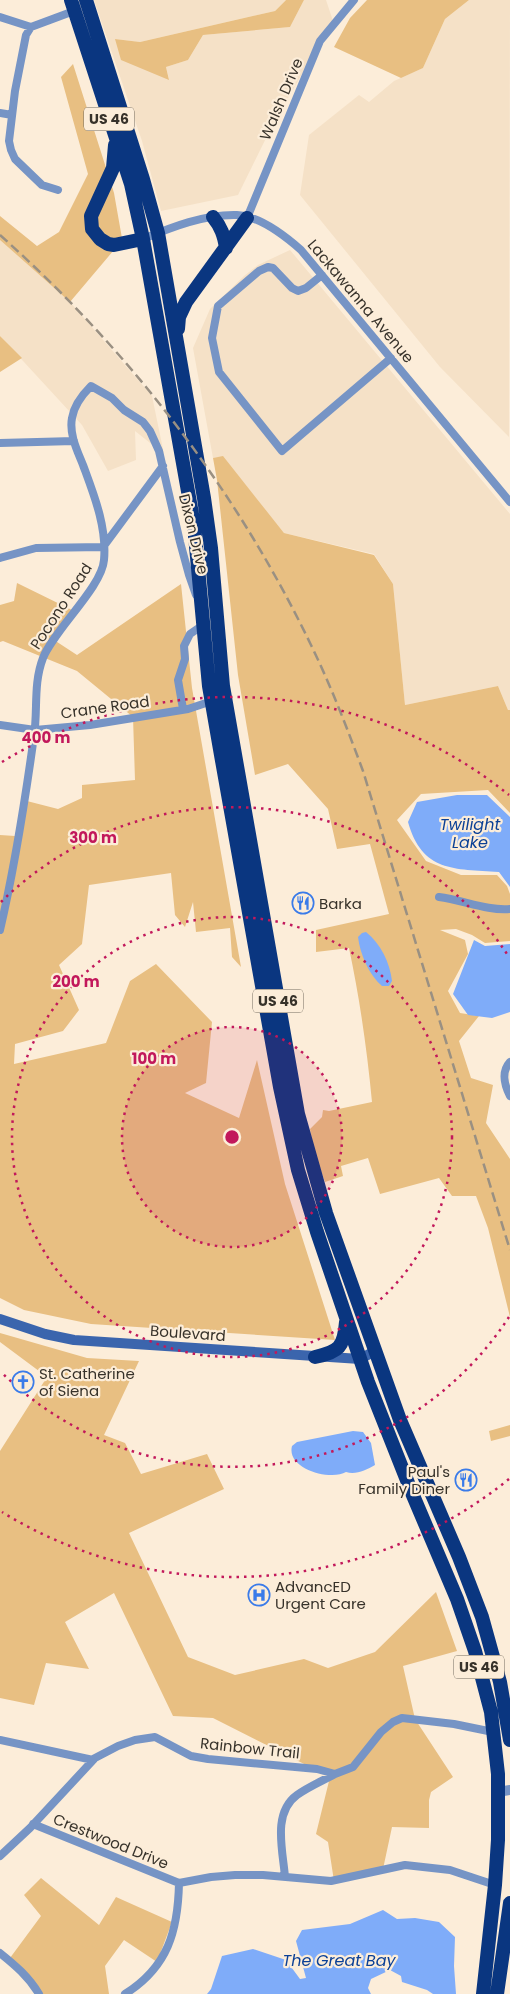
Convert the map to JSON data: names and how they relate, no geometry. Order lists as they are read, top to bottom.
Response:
{
  "streets": {
    "highway": ["US 46"],
    "main road": ["Boulevard"],
    "street": [
      "Walsh Drive",
      "Lackawanna Avenue",
      "Dixon Drive",
      "Pocono Road",
      "Crane Road",
      "Rainbow Trail",
      "Crestwood Drive"
    ]
  },
  "crossings": [
    ["Walsh Drive", "Lackawanna Avenue"],
    ["US 46", "Lackawanna Avenue"],
    ["US 46", "Dixon Drive"],
    ["US 46", "Crane Road"],
    ["US 46", "Boulevard"],
    ["Dixon Drive", "Pocono Road"],
    ["Pocono Road", "Crane Road"],
    ["Rainbow Trail", "Crestwood Drive"]
  ],
  "water": ["Twilight Lake", "The Great Bay"],
  "places": {
    "restaurant": ["Barka", "Paul's Family Diner"],
    "church": ["St. Catherine of Siena"],
    "hospital": ["AdvancED Urgent Care"]
  },
  "rings": [
    "400 m",
    "300 m",
    "200 m",
    "100 m"
  ]
}
